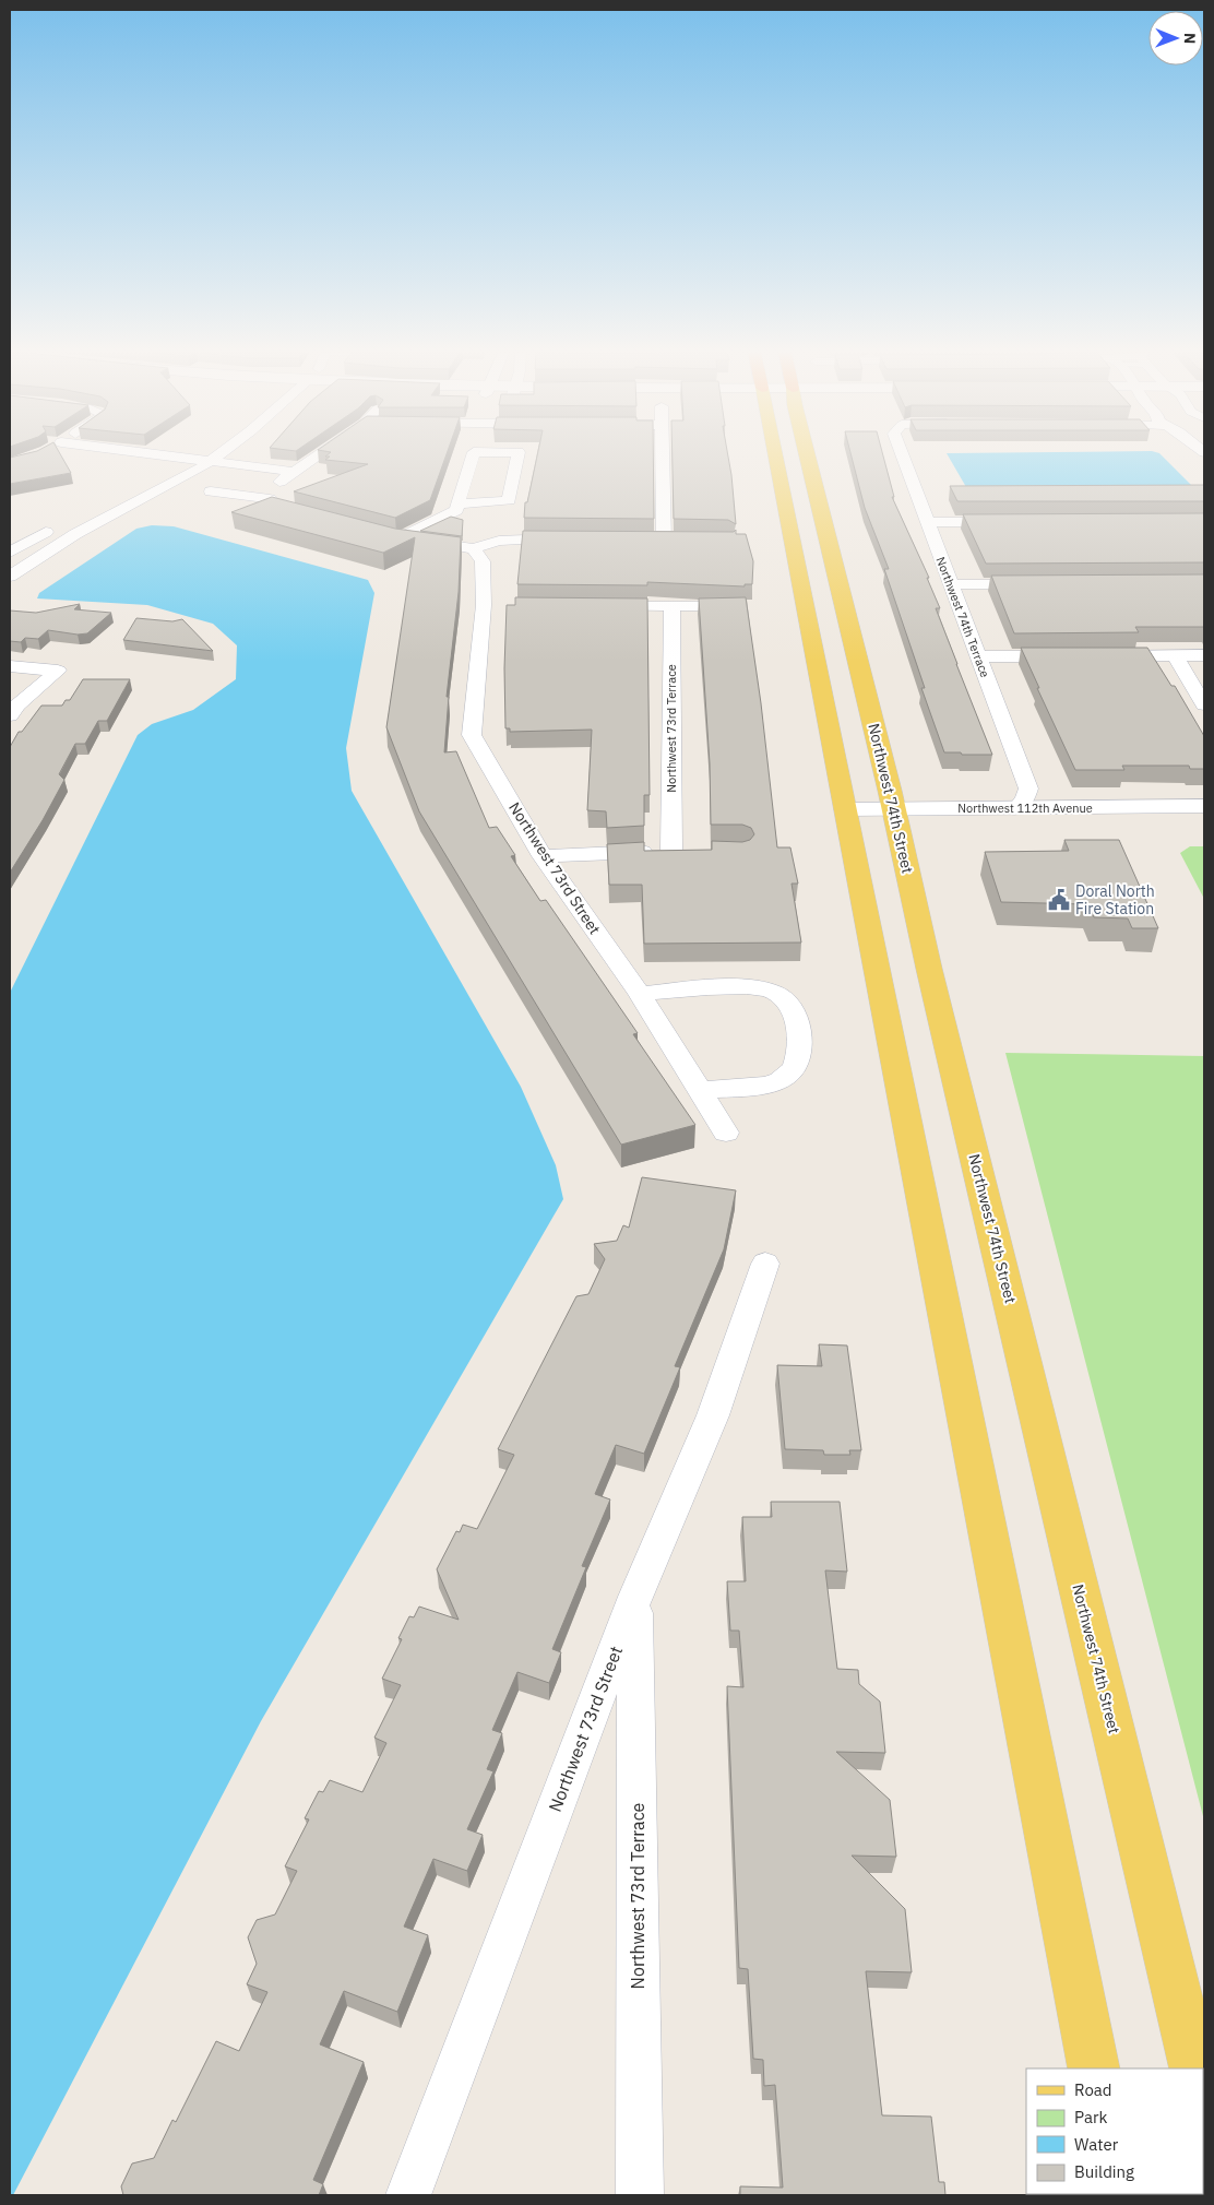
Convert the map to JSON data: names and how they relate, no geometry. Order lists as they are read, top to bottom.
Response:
{
  "streets": {
    "main road": ["Northwest 74th Street"],
    "street": [
      "Northwest 74th Terrace",
      "Northwest 73rd Terrace",
      "Northwest 112th Avenue",
      "Northwest 73rd Street"
    ]
  },
  "crossings": [
    ["Northwest 74th Terrace", "Northwest 112th Avenue"],
    ["Northwest 73rd Terrace", "Northwest 73rd Street"],
    ["Northwest 74th Street", "Northwest 112th Avenue"]
  ],
  "places": {
    "public building": ["Doral North Fire Station"]
  },
  "legend": [
    "Road",
    "Park",
    "Water",
    "Building"
  ],
  "north": "right"
}
